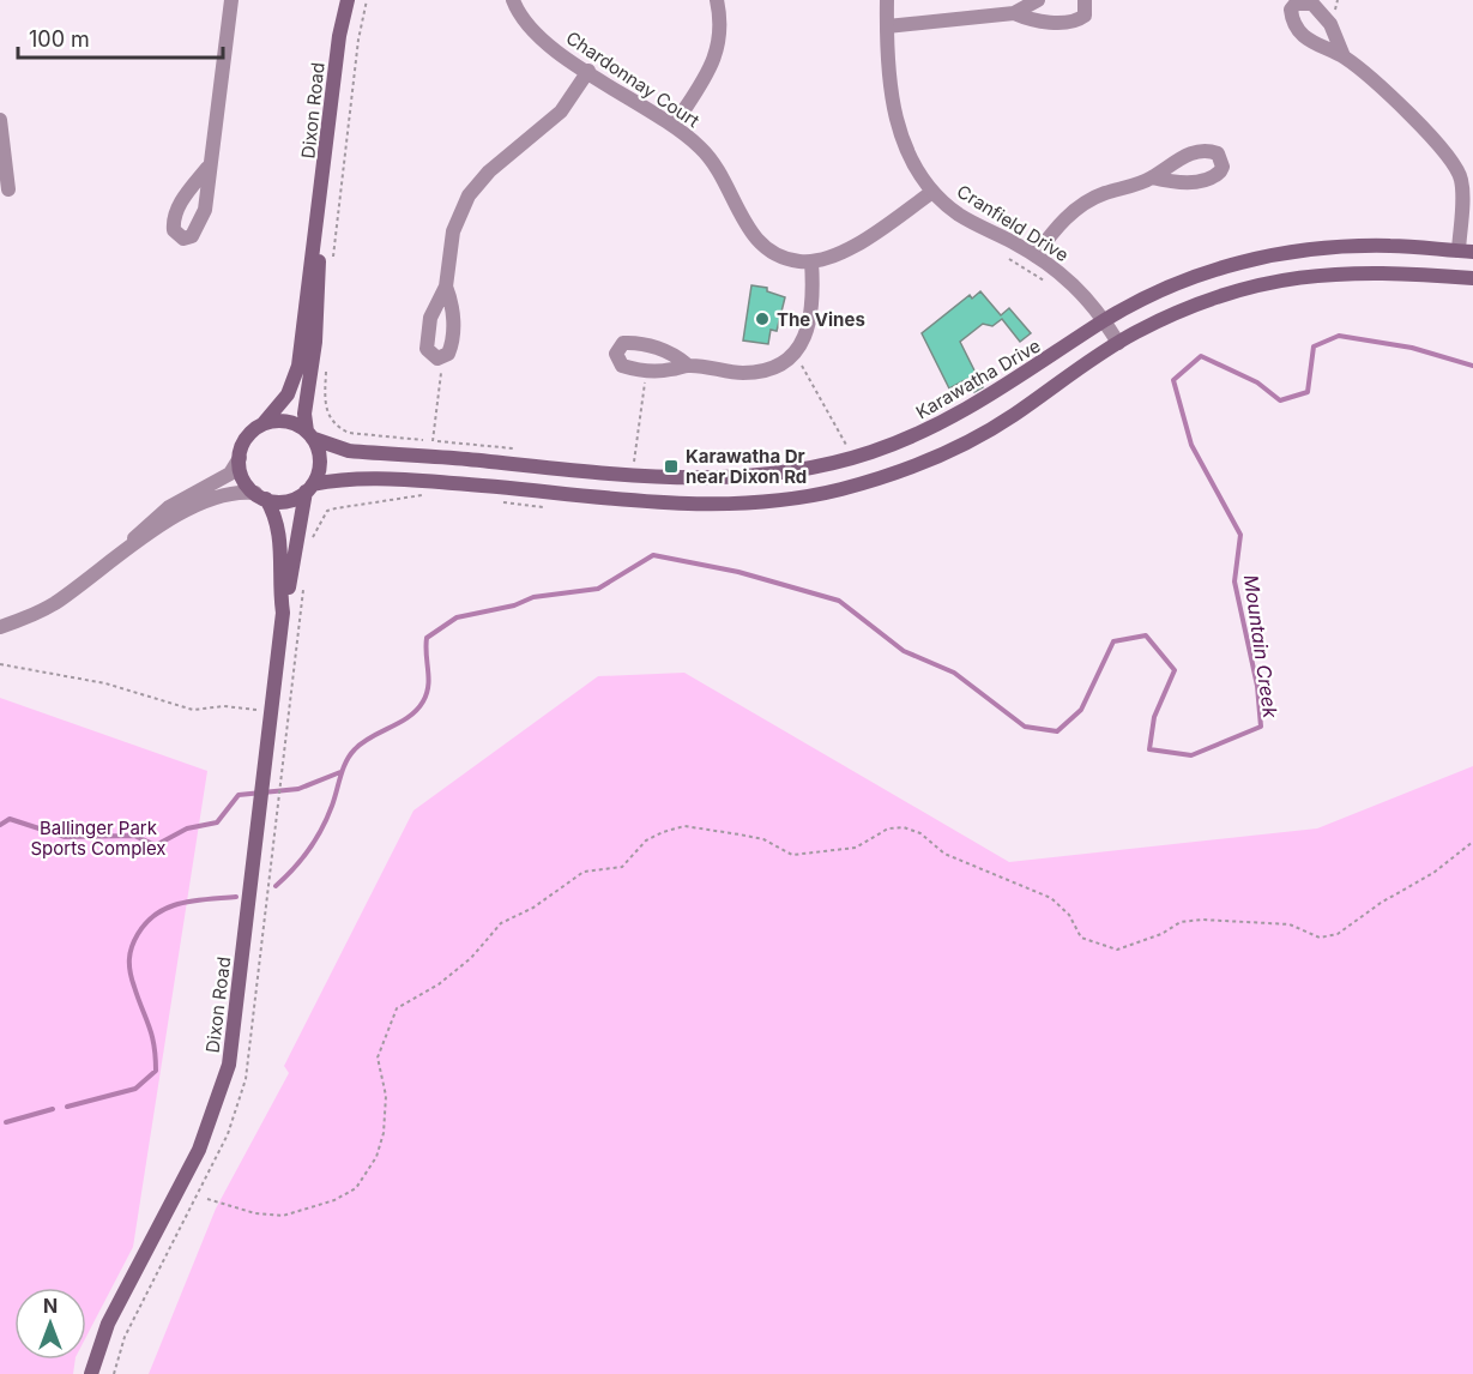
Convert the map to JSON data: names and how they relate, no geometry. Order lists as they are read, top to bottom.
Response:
{
  "streets": {
    "main road": ["Dixon Road", "Karawatha Drive"],
    "street": ["Chardonnay Court", "Cranfield Drive"]
  },
  "crossings": [
    ["Chardonnay Court", "Cranfield Drive"],
    ["Dixon Road", "Karawatha Drive"],
    ["Cranfield Drive", "Karawatha Drive"]
  ],
  "water": ["Mountain Creek"],
  "parks": ["Ballinger Park Sports Complex"],
  "places": {
    "other": ["The Vines"],
    "transit": ["Karawatha Dr near Dixon Rd"]
  },
  "scale_bar": "100 m",
  "north": "top"
}
